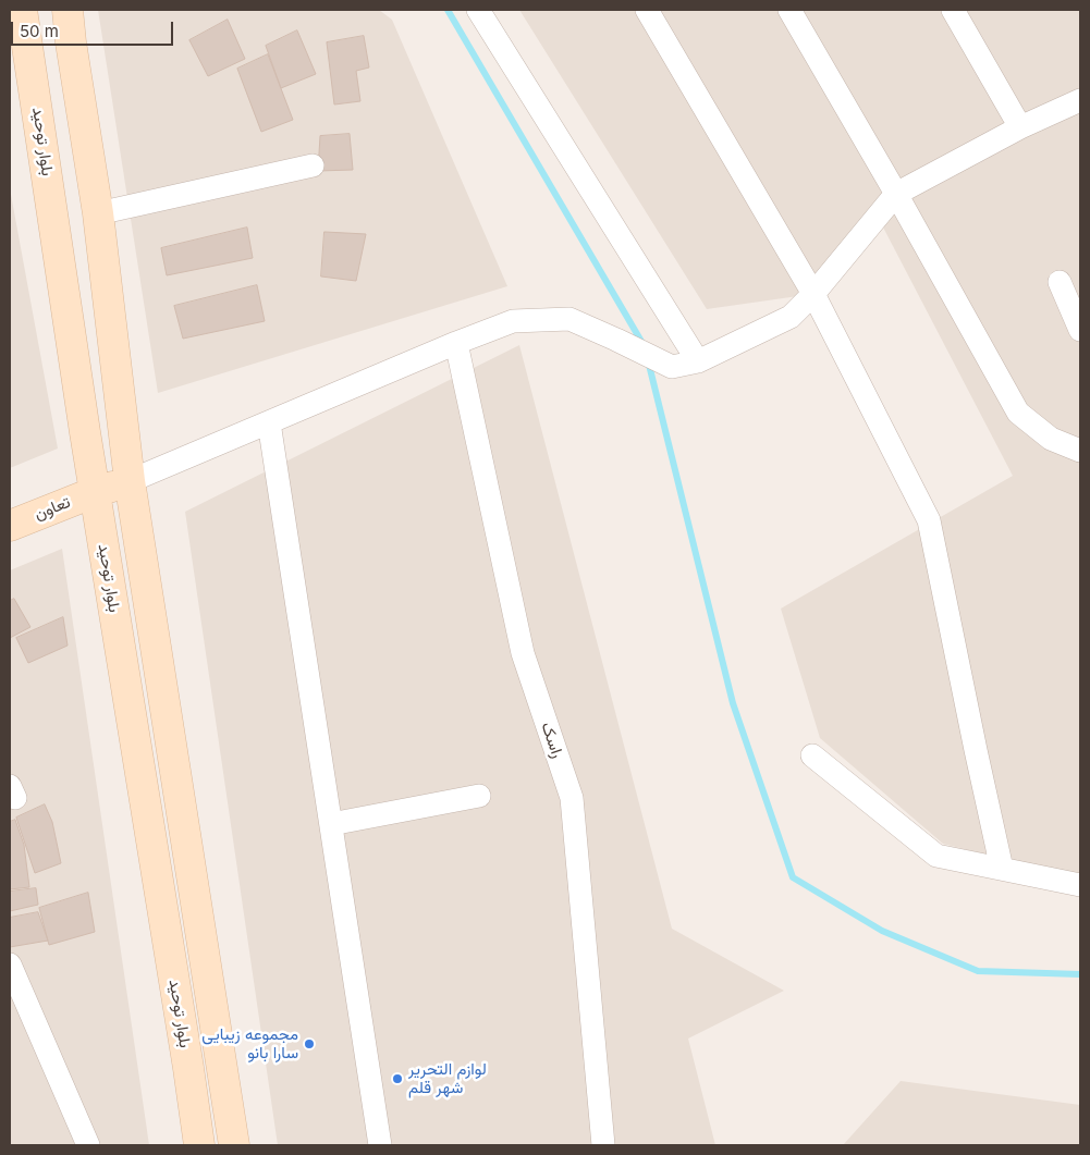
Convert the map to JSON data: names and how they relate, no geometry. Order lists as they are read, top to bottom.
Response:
{
  "streets": {
    "main road": ["بلوار توحید", "تعاون"],
    "street": ["راسک"]
  },
  "crossings": [
    ["بلوار توحید", "تعاون"]
  ],
  "places": ["مجموعه زیبایی سارا بانو", "لوازم التحریر شهر قلم"],
  "scale_bar": "50 m"
}
